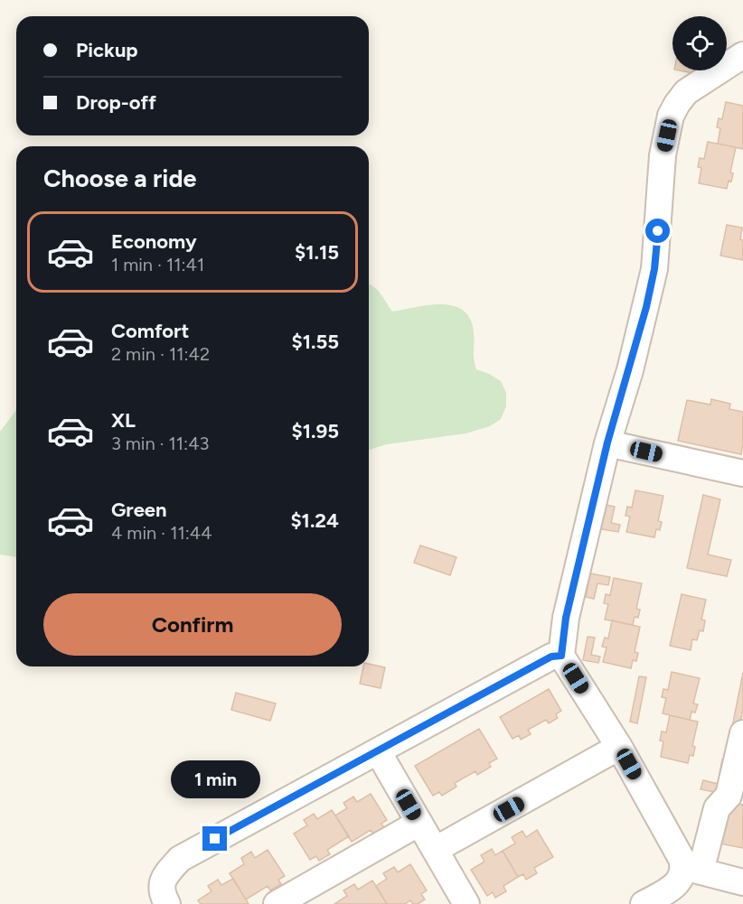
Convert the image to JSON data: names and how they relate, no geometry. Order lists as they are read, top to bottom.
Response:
{
  "page": {
    "banner": ["Pickup", "Drop-off"],
    "heading": "Choose a ride",
    "list": [
      {
        "name": "Economy",
        "note": "1 min · 11:41",
        "value": "$1.15"
      },
      {
        "name": "Comfort",
        "note": "2 min · 11:42",
        "value": "$1.55"
      },
      {
        "name": "XL",
        "note": "3 min · 11:43",
        "value": "$1.95"
      },
      {
        "name": "Green",
        "note": "4 min · 11:44",
        "value": "$1.24"
      }
    ],
    "buttons": "Confirm",
    "bubble": "1 min"
  }
}
